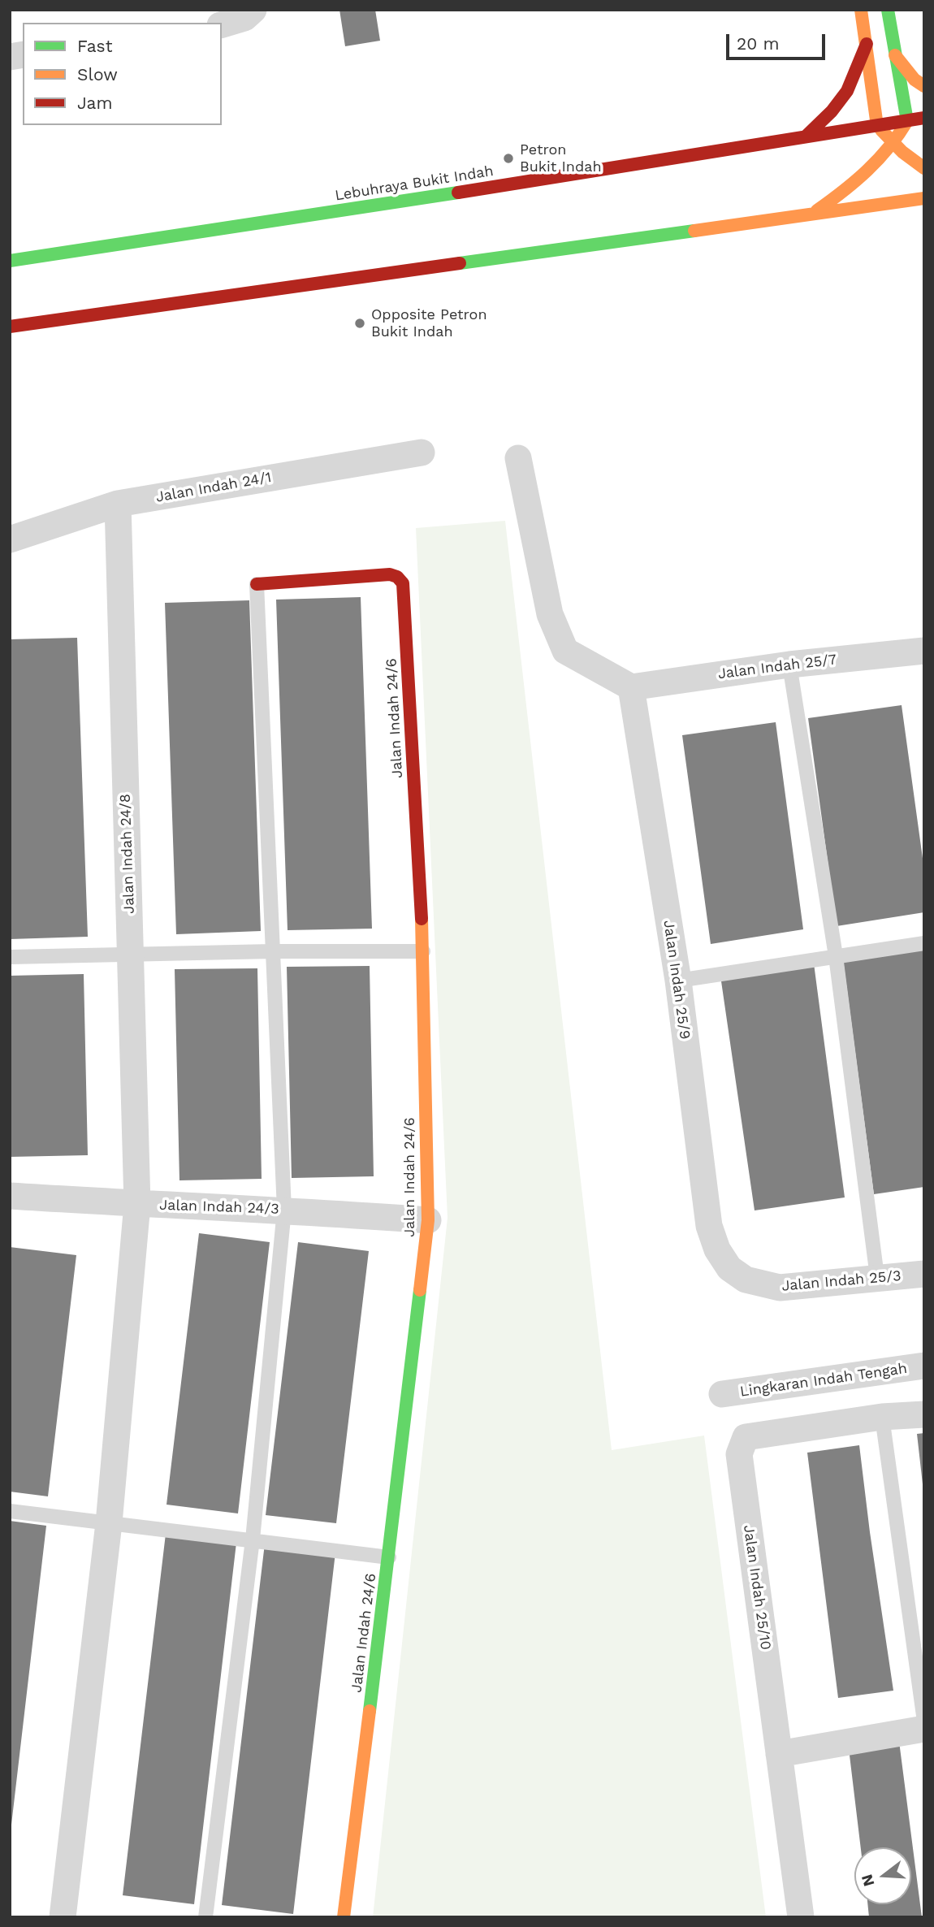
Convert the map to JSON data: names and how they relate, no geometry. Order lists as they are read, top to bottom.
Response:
{
  "streets": {
    "main road": ["Lebuhraya Bukit Indah", "Jalan Indah 24/6"],
    "street": [
      "Jalan Indah 24/1",
      "Jalan Indah 25/7",
      "Jalan Indah 24/8",
      "Jalan Indah 25/9",
      "Jalan Indah 24/3",
      "Jalan Indah 25/3",
      "Lingkaran Indah Tengah",
      "Jalan Indah 25/10"
    ]
  },
  "crossings": [
    ["Jalan Indah 24/1", "Jalan Indah 24/8"],
    ["Jalan Indah 25/7", "Jalan Indah 25/9"],
    ["Jalan Indah 24/6", "Jalan Indah 24/3"],
    ["Jalan Indah 24/8", "Jalan Indah 24/3"],
    ["Jalan Indah 25/9", "Jalan Indah 25/3"]
  ],
  "places": ["Petron Bukit Indah", "Opposite Petron Bukit Indah"],
  "legend": ["Fast", "Slow", "Jam"],
  "scale_bar": "20 m",
  "north": "left"
}
